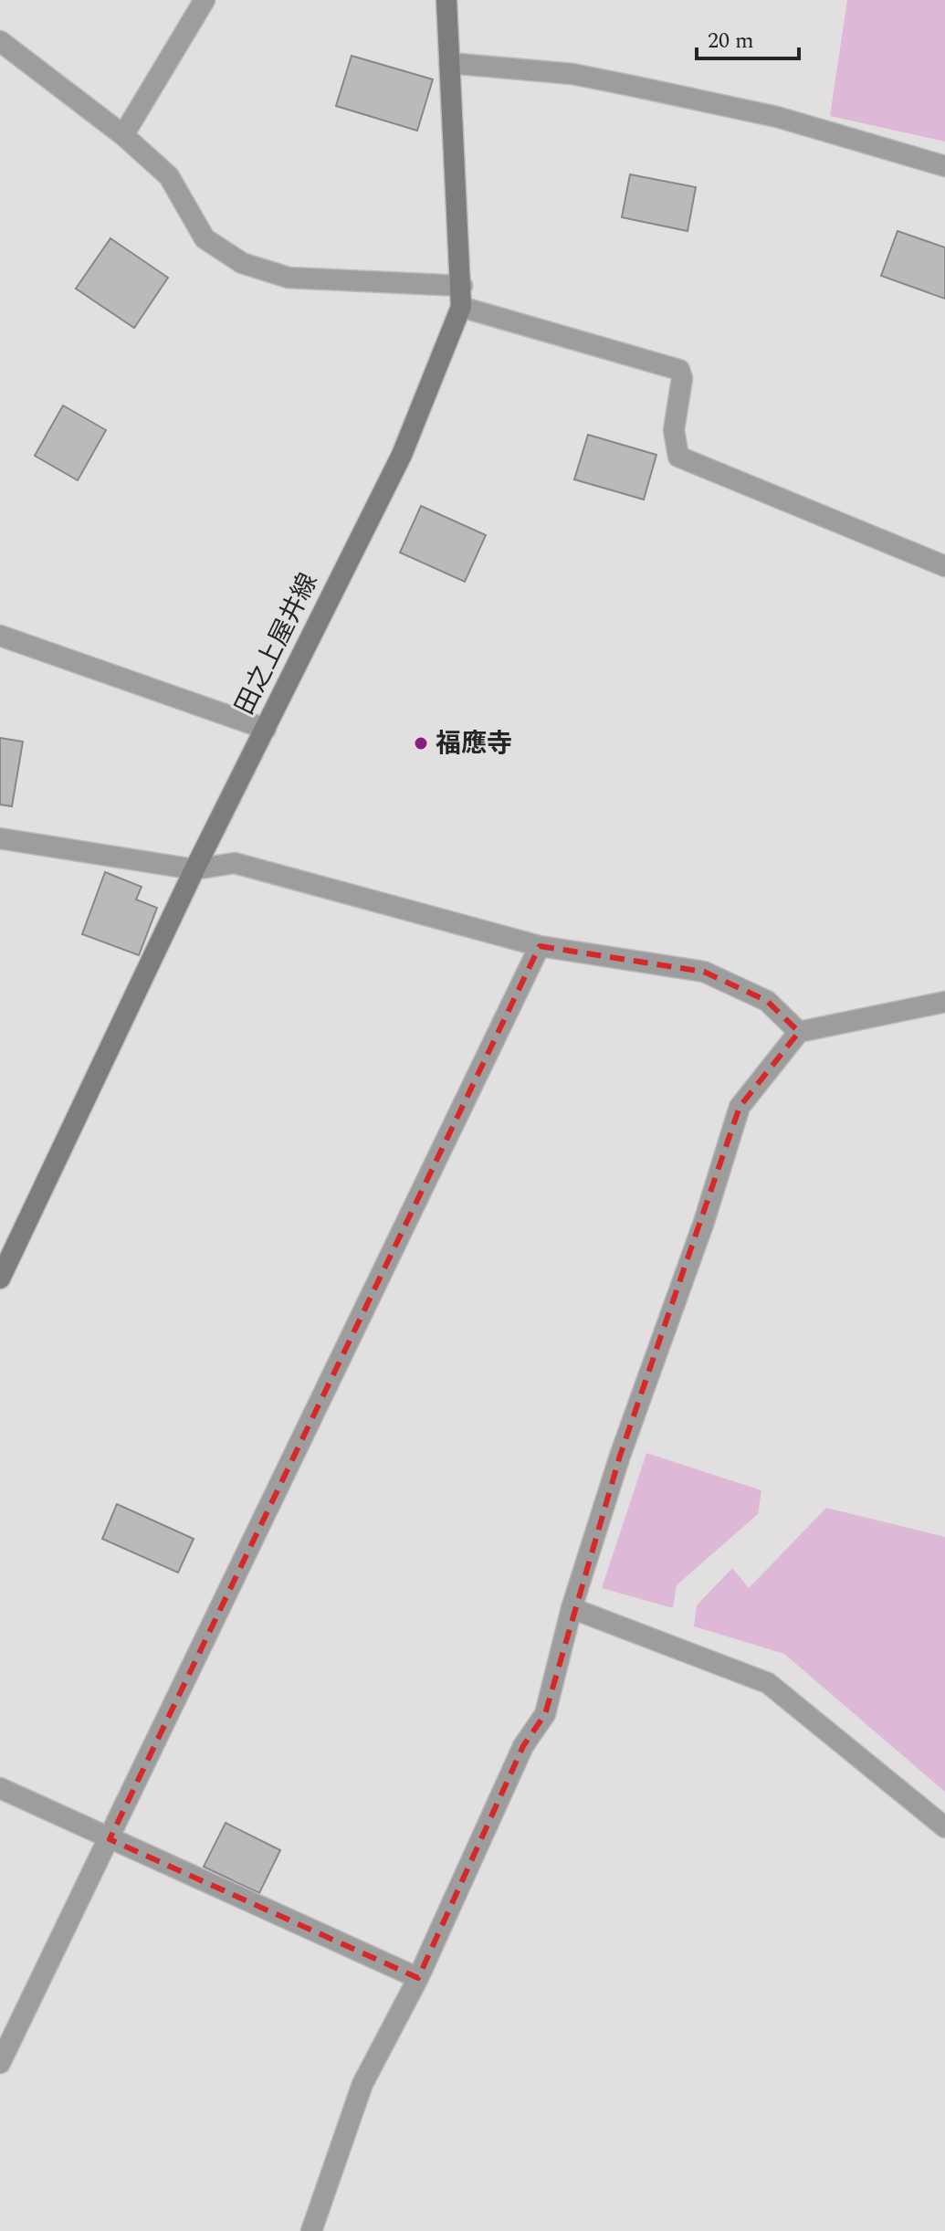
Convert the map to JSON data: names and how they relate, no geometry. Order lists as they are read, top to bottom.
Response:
{
  "streets": {
    "main road": ["田之上屋井線"]
  },
  "places": ["福應寺"],
  "scale_bar": "20 m"
}
